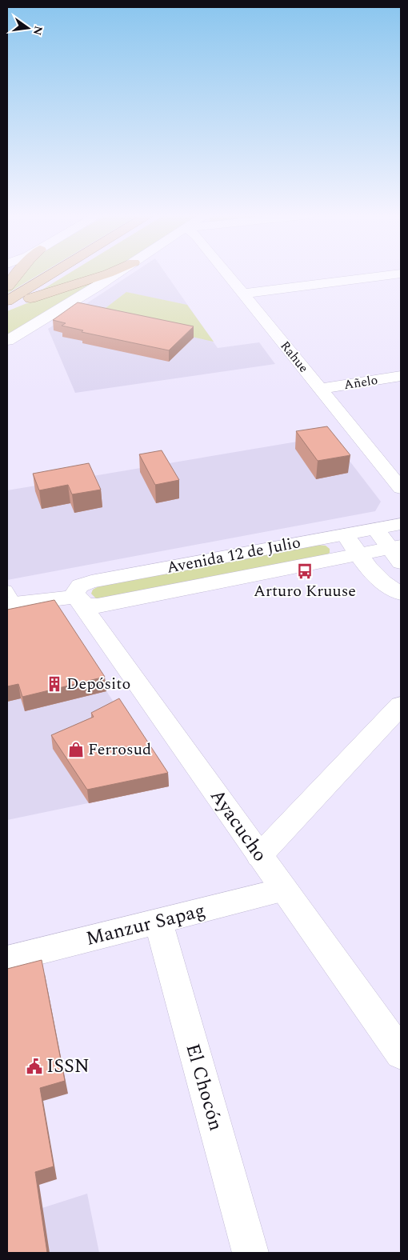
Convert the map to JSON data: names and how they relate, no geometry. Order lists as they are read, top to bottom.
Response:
{
  "streets": {
    "street": [
      "Rahue",
      "Añelo",
      "Avenida 12 de Julio",
      "Ayacucho",
      "Manzur Sapag",
      "El Chocón"
    ]
  },
  "crossings": [
    ["Rahue", "Añelo"],
    ["Avenida 12 de Julio", "Ayacucho"],
    ["Ayacucho", "Manzur Sapag"],
    ["Manzur Sapag", "El Chocón"]
  ],
  "places": {
    "bus stop": ["Arturo Kruuse"],
    "building": ["Depósito"],
    "shop": ["Ferrosud"],
    "public building": ["ISSN"]
  },
  "north": "right"
}
